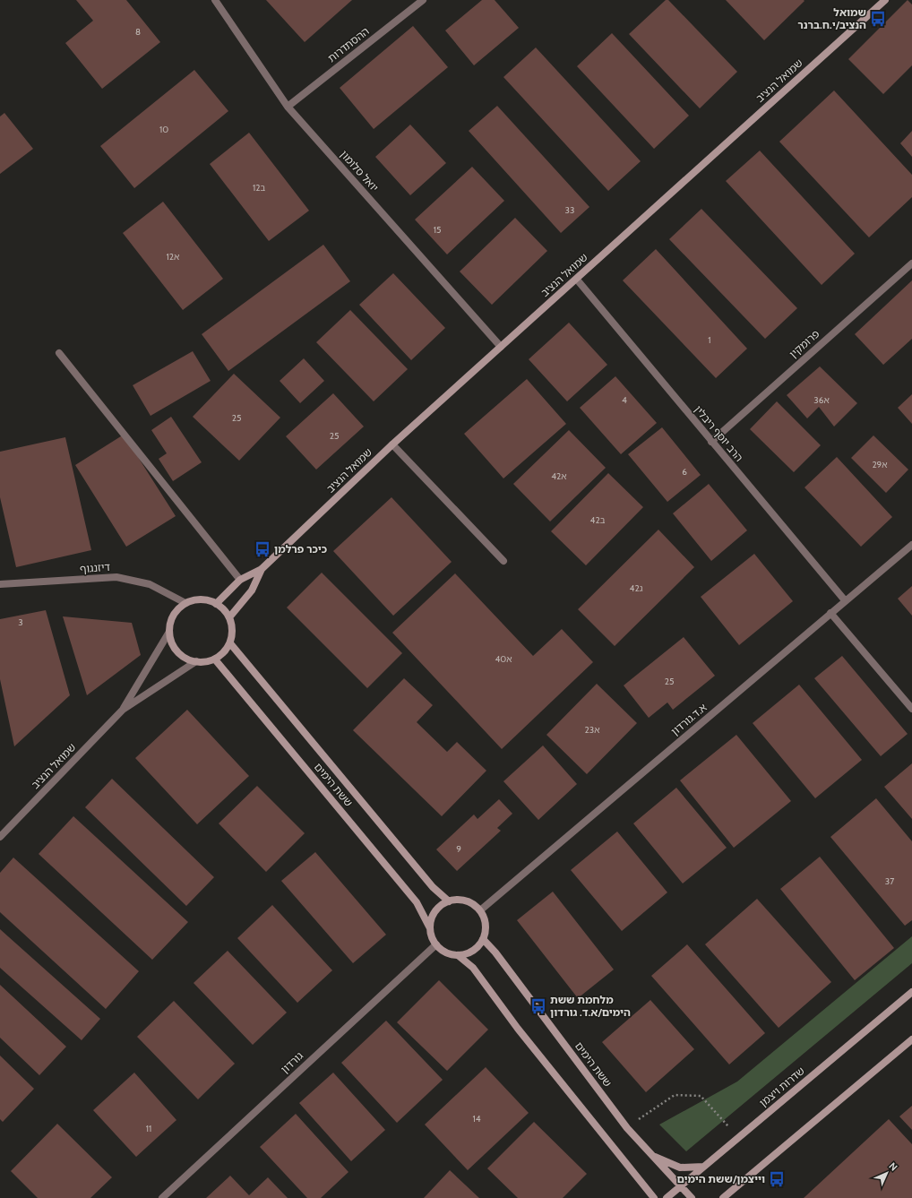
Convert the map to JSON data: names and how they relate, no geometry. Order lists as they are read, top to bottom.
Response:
{
  "streets": {
    "street": [
      "ההסתדרות",
      "שמואל הנציב",
      "יואל סלומון",
      "פרומקין",
      "הרב יוסף ריבלין",
      "דיזנגוף",
      "א.ד.גורדון",
      "ששת הימים",
      "גורדון",
      "שדרות ויצמן"
    ]
  },
  "crossings": [
    ["ההסתדרות", "יואל סלומון"],
    ["שמואל הנציב", "יואל סלומון"],
    ["שמואל הנציב", "הרב יוסף ריבלין"],
    ["שמואל הנציב", "דיזנגוף"],
    ["שמואל הנציב", "ששת הימים"],
    ["פרומקין", "הרב יוסף ריבלין"],
    ["הרב יוסף ריבלין", "א.ד.גורדון"],
    ["דיזנגוף", "ששת הימים"],
    ["א.ד.גורדון", "ששת הימים"],
    ["א.ד.גורדון", "גורדון"],
    ["ששת הימים", "גורדון"],
    ["ששת הימים", "שדרות ויצמן"]
  ],
  "places": {
    "bus stop": [
      "שמואל הנציב/י.ח.ברנר",
      "כיכר פרלמן",
      "מלחמת ששת הימים/א.ד. גורדון",
      "וייצמן/ששת הימים"
    ]
  },
  "house_numbers": [
    "8",
    "10",
    "12ב",
    "33",
    "15",
    "12א",
    "1",
    "4",
    "36א",
    "25",
    "25",
    "29א",
    "6",
    "42א",
    "42ב",
    "42ג",
    "3",
    "40א",
    "25",
    "23א",
    "9",
    "37",
    "14",
    "11"
  ],
  "north": "top right"
}
